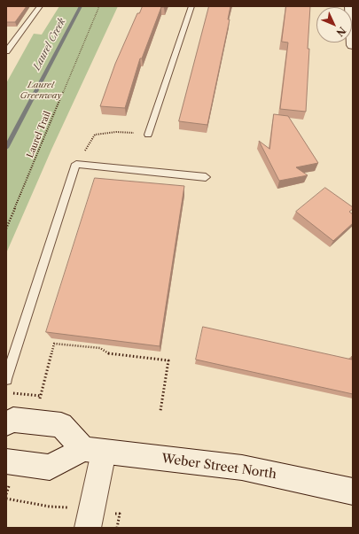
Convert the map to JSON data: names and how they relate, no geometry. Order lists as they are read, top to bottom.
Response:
{
  "streets": {
    "main road": ["Weber Street North"],
    "path": ["Laurel Trail"]
  },
  "water": ["Laurel Creek"],
  "parks": ["Laurel Greenway"],
  "north": "bottom right"
}
